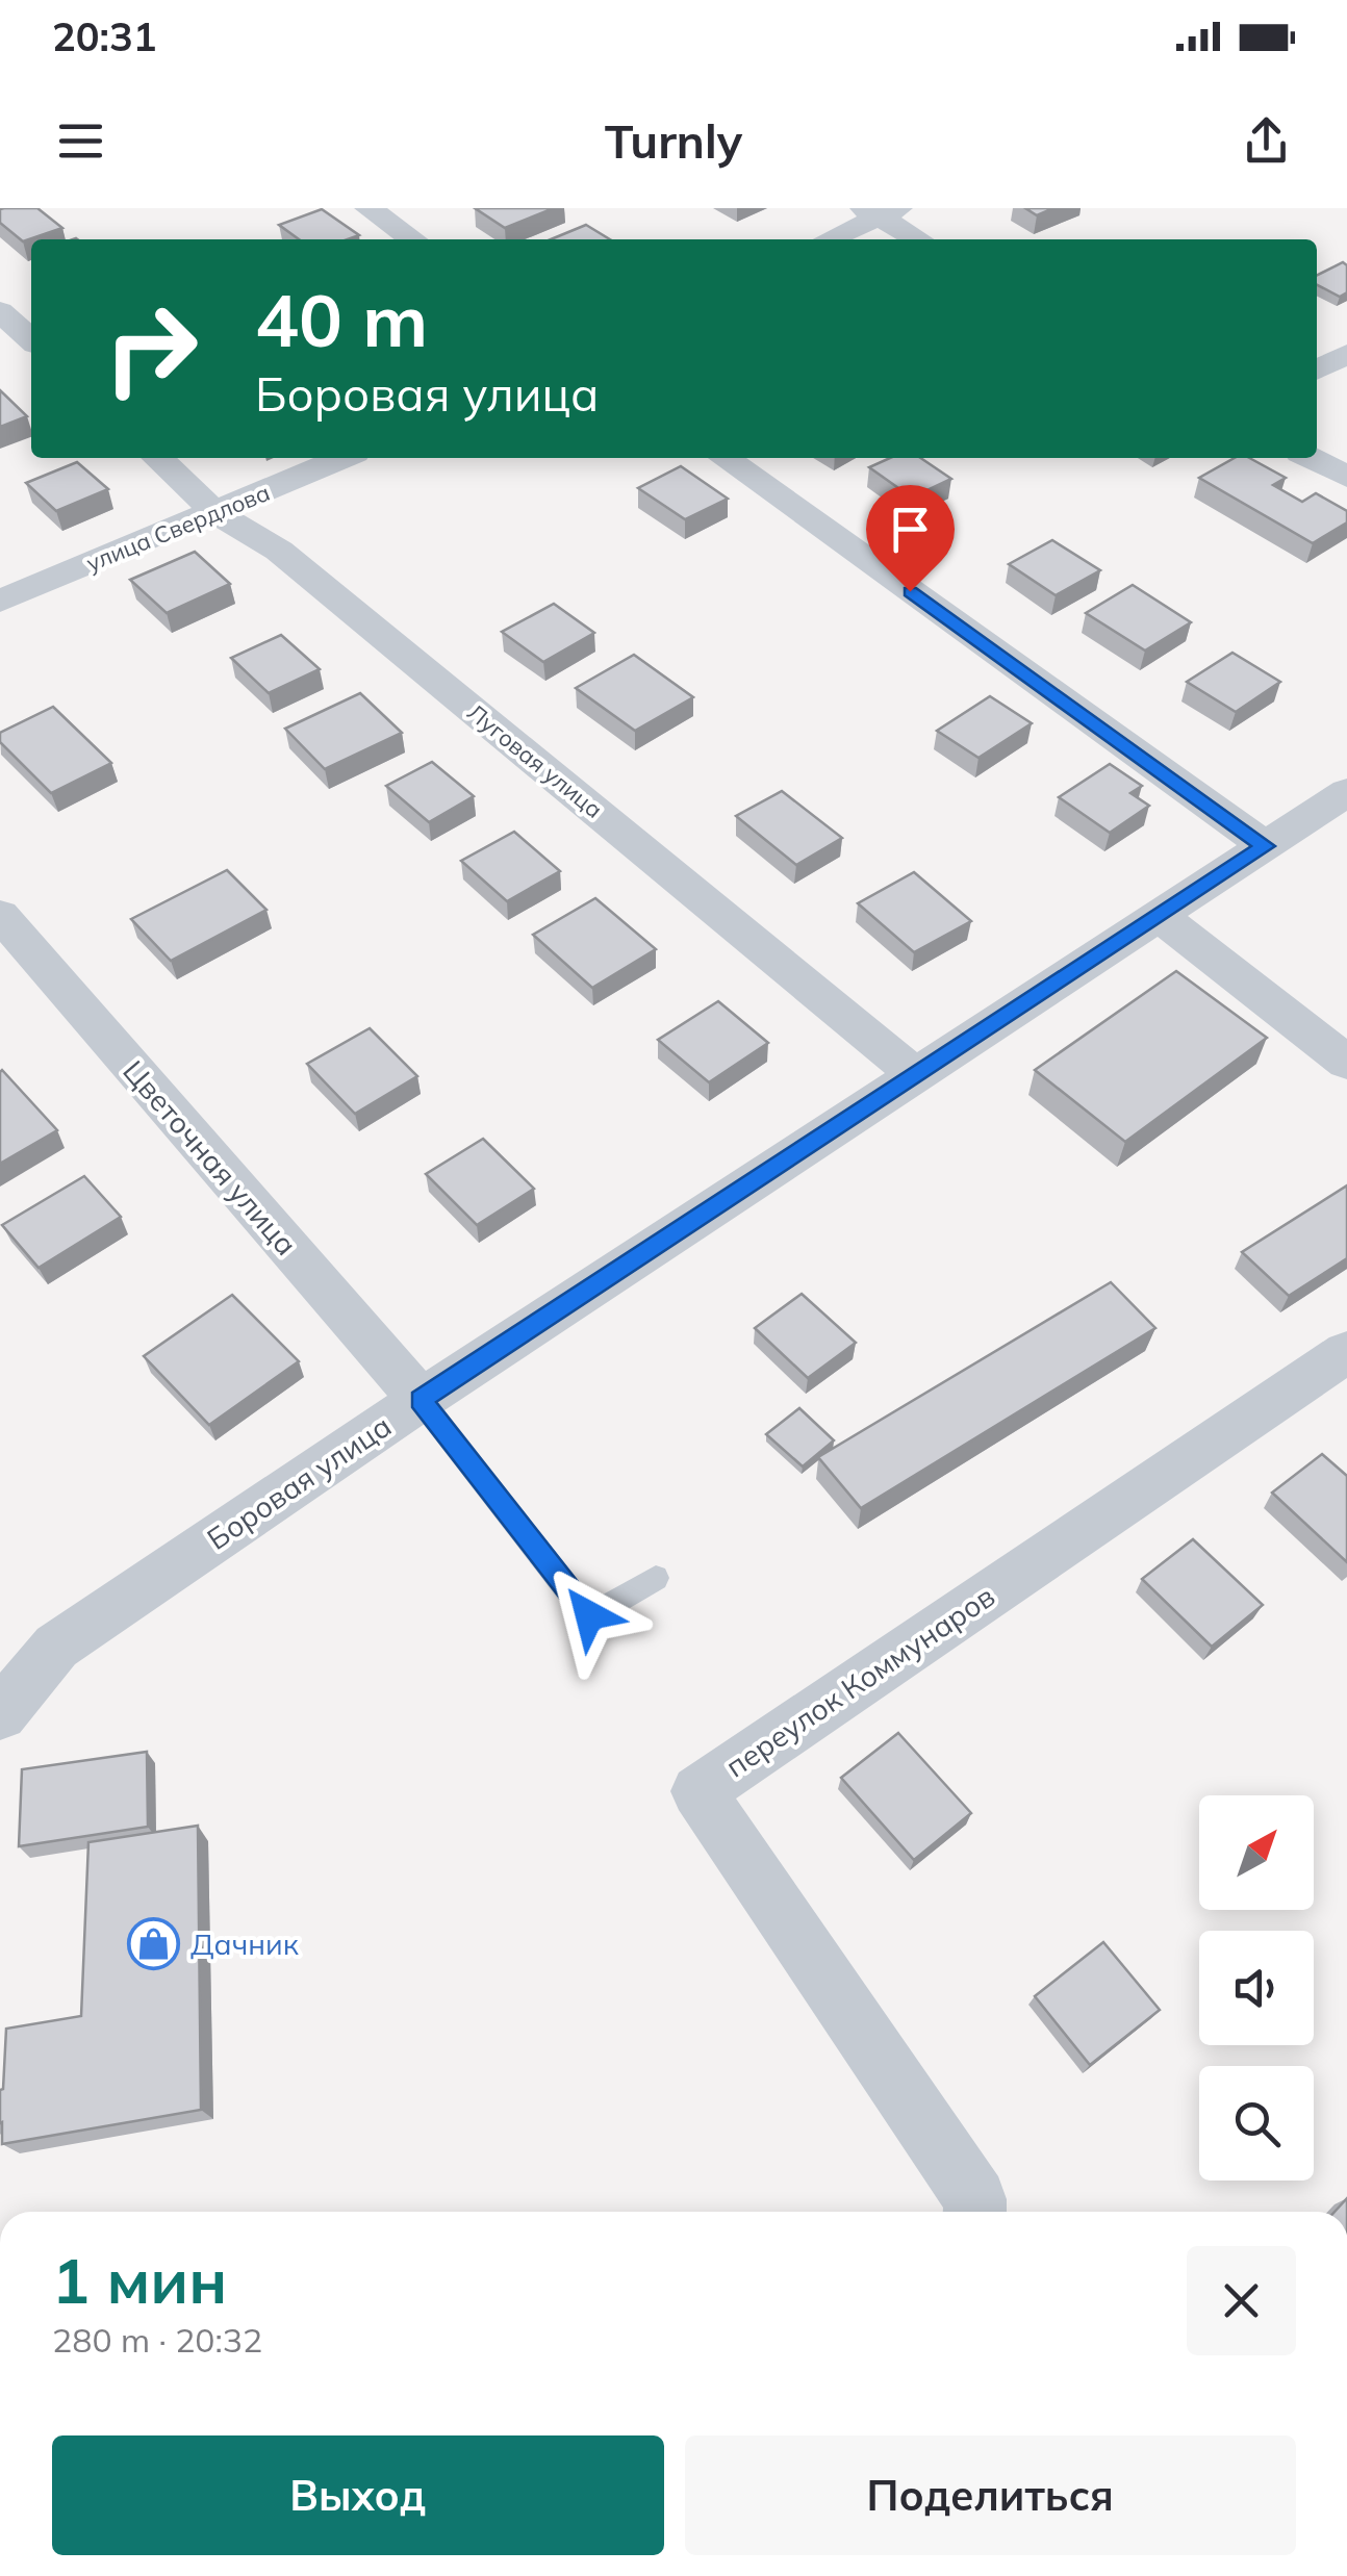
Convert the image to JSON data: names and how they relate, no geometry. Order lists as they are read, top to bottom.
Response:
{
  "streets": {
    "street": [
      "улица Свердлова",
      "Луговая улица",
      "Цветочная улица",
      "Боровая улица",
      "переулок Коммунаров"
    ]
  },
  "crossings": [
    ["улица Свердлова", "Луговая улица"],
    ["Луговая улица", "Боровая улица"],
    ["Цветочная улица", "Боровая улица"]
  ],
  "places": {
    "shop": ["Дачник"]
  },
  "north": "top right",
  "page": {
    "status": "20:31",
    "header": "Turnly",
    "turn": ["40 m", "Боровая улица"],
    "heading": ["1 мин", "280 m · 20:32"],
    "buttons": ["Выход", "Поделиться"]
  }
}
